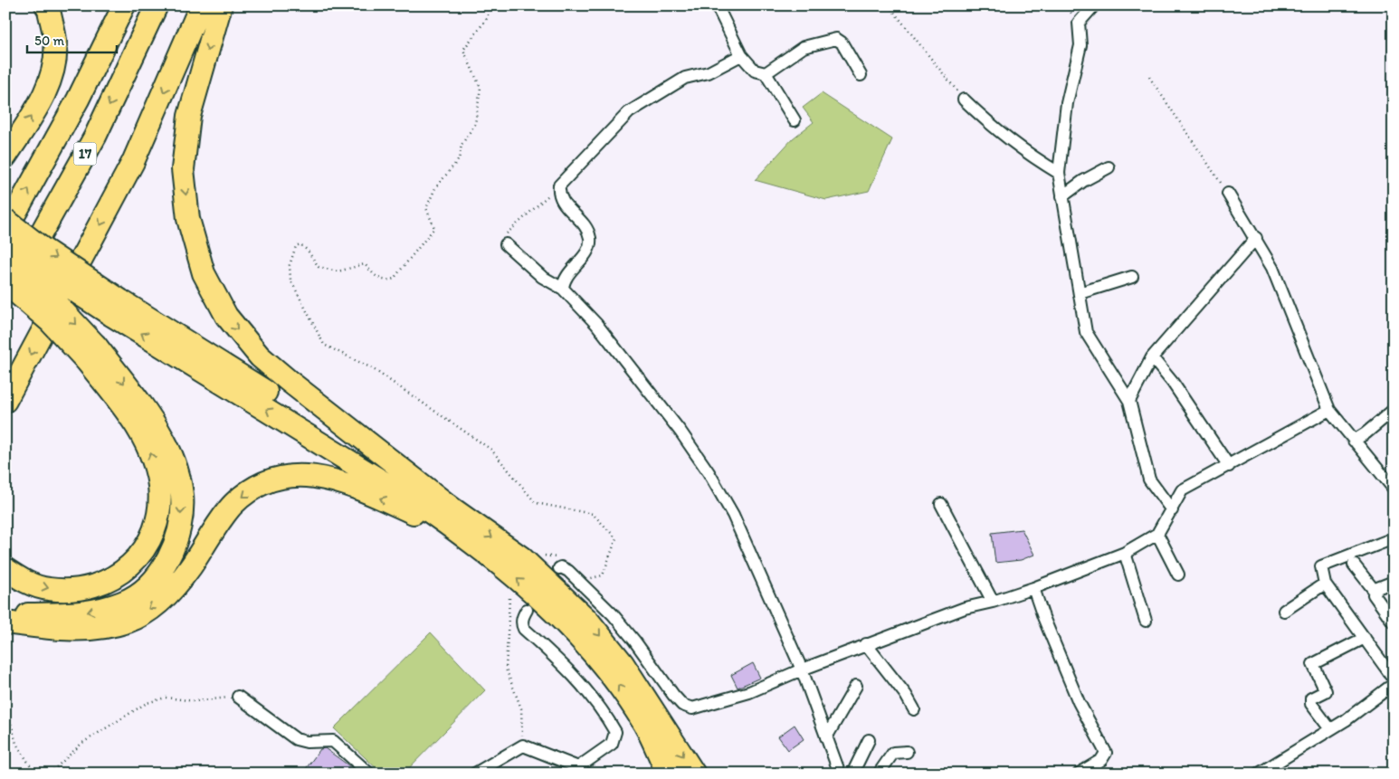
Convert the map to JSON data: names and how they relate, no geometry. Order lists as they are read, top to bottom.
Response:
{
  "streets": {
    "highway": ["17"]
  },
  "scale_bar": "50 m"
}
